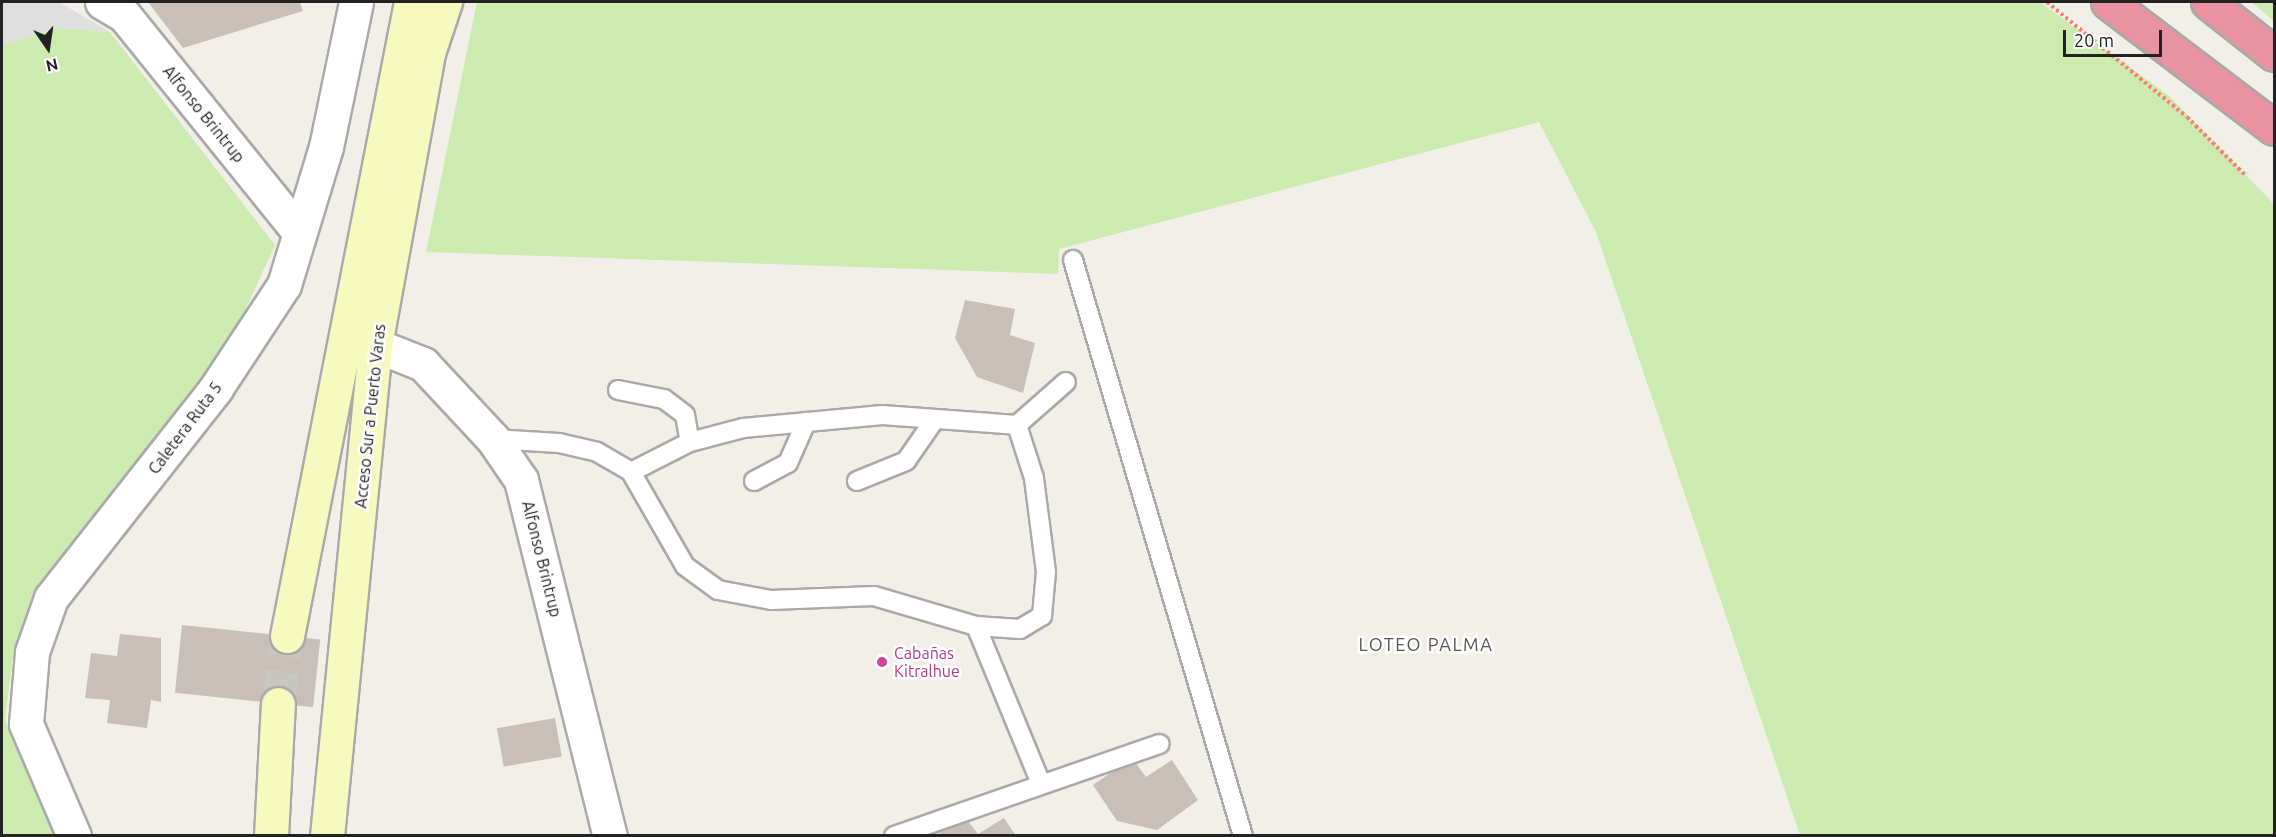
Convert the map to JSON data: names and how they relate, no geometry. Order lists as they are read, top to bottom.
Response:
{
  "streets": {
    "main road": ["Acceso Sur a Puerto Varas"],
    "street": ["Alfonso Brintrup", "Caletera Ruta 5"]
  },
  "crossings": [
    ["Alfonso Brintrup", "Acceso Sur a Puerto Varas"],
    ["Alfonso Brintrup", "Caletera Ruta 5"]
  ],
  "districts": ["LOTEO PALMA"],
  "places": ["Cabañas Kitralhue"],
  "scale_bar": "20 m",
  "north": "bottom"
}
